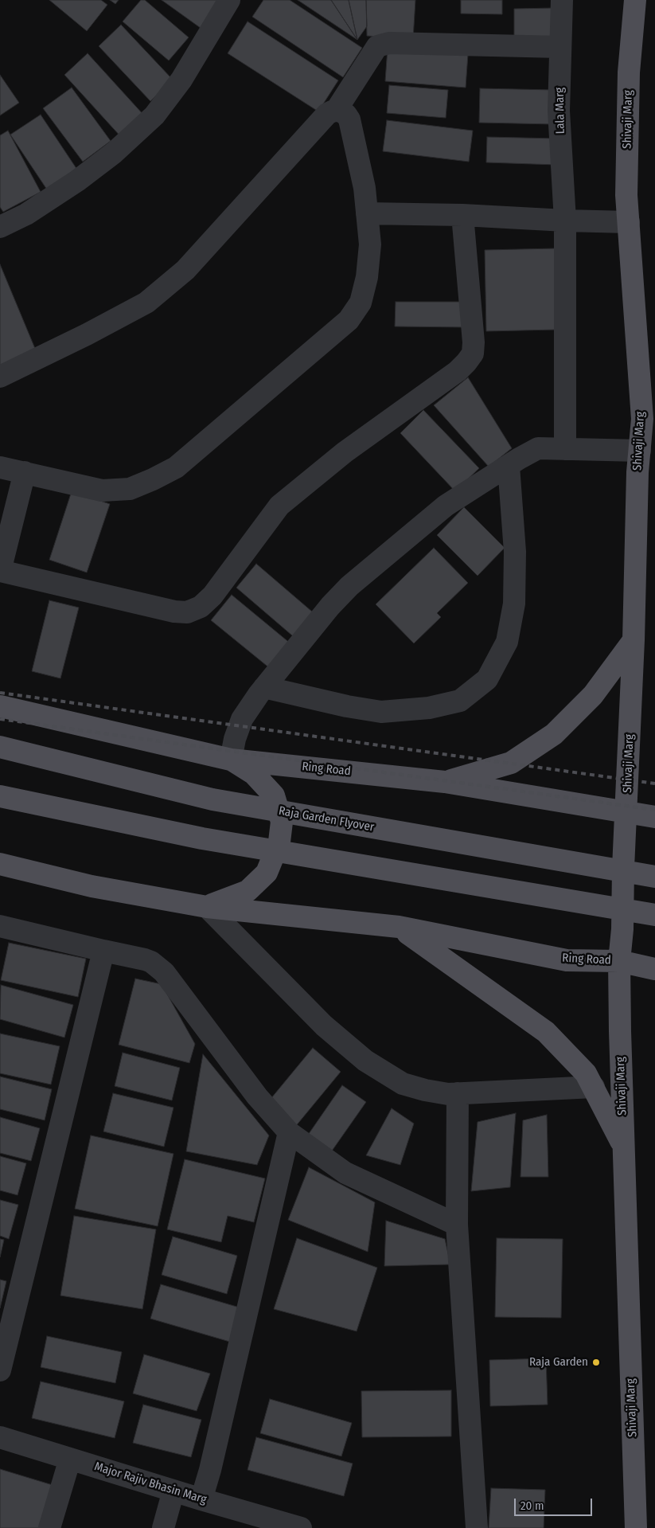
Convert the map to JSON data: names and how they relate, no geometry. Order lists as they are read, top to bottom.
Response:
{
  "streets": {
    "main road": ["Shivaji Marg", "Ring Road", "Raja Garden Flyover"],
    "street": ["Lala Marg", "Major Rajiv Bhasin Marg"]
  },
  "crossings": [
    ["Shivaji Marg", "Ring Road"]
  ],
  "places": ["Raja Garden"],
  "scale_bar": "20 m"
}
